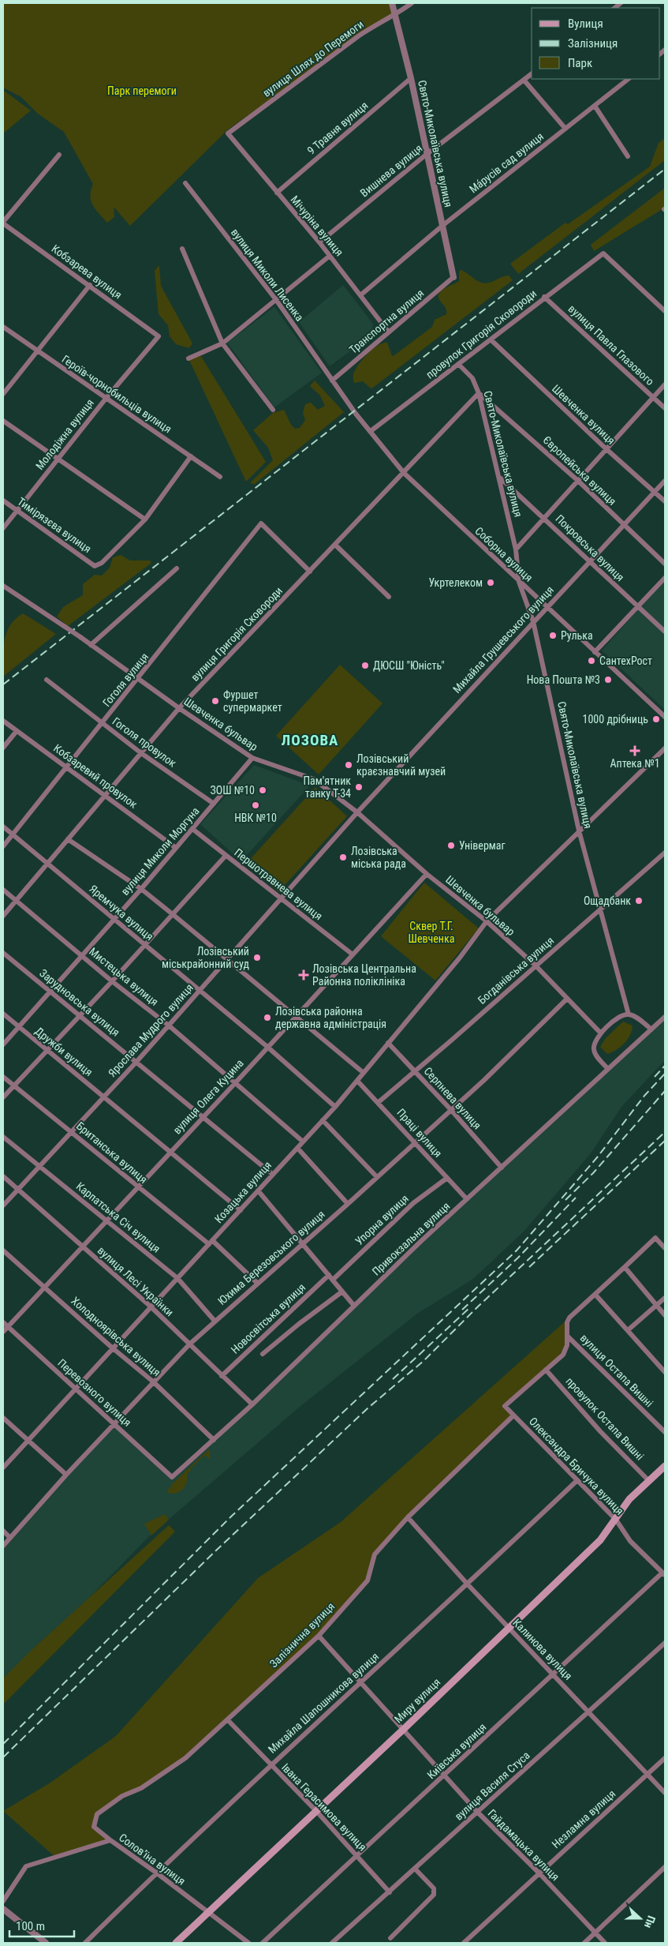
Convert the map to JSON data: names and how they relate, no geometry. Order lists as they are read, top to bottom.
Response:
{
  "streets": {
    "main road": ["Миру вулиця"],
    "street": [
      "вулиця Шлях до Перемоги",
      "9 Травня вулиця",
      "Свято-Миколаївська вулиця",
      "Мáрусів сад вулиця",
      "Вишнева вулиця",
      "Мічуріна вулиця",
      "Кобзарева вулиця",
      "вулиця Миколи Лисенка",
      "Транспортна вулиця",
      "провулок Григорія Сковороди",
      "вулиця Павла Глазового",
      "Героїв-чорнобильців вулиця",
      "Шевченка вулиця",
      "Молодіжна вулиця",
      "Європейська вулиця",
      "Тимірязєва вулиця",
      "Покровська вулиця",
      "Соборна вулиця",
      "вулиця Григорія Сковороди",
      "Михайла Грушевського вулиця",
      "Гоголя вулиця",
      "Шевченка бульвар",
      "Гоголя провулок",
      "Кобзаревий провулок",
      "вулиця Миколи Моргуна",
      "Першотравнева вулиця",
      "Яремчука вулиця",
      "Богданівська вулиця",
      "Мистецька вулиця",
      "Зарудновська вулиця",
      "Ярослава Мудрого вулиця",
      "Дружби вулиця",
      "вулиця Олега Куцина",
      "Серпнева вулиця",
      "Праці вулиця",
      "Британська вулиця",
      "Козацька вулиця",
      "Карпатська Січ вулиця",
      "Упорна вулиця",
      "Привокзальна вулиця",
      "Юхима Березовського вулиця",
      "вулиця Лесі Українки",
      "Новосвітська вулиця",
      "Холодноярівська вулиця",
      "вулиця Остапа Вишні",
      "Перевозного вулиця",
      "провулок Остапа Вишні",
      "Олександра Бричука вулиця",
      "Залізнична вулиця",
      "Калинова вулиця",
      "Михайла Шапошникова вулиця",
      "Київська вулиця",
      "вулиця Василя Стуса",
      "Івана Герасимова вулиця",
      "Незламна вулиця",
      "Гайдамацька вулиця",
      "Солов'їна вулиця"
    ]
  },
  "crossings": [
    ["вулиця Шлях до Перемоги", "Свято-Миколаївська вулиця"],
    ["вулиця Шлях до Перемоги", "Мічуріна вулиця"],
    ["9 Травня вулиця", "Свято-Миколаївська вулиця"],
    ["9 Травня вулиця", "Мічуріна вулиця"],
    ["Свято-Миколаївська вулиця", "Мáрусів сад вулиця"],
    ["Свято-Миколаївська вулиця", "Вишнева вулиця"],
    ["Свято-Миколаївська вулиця", "Транспортна вулиця"],
    ["Свято-Миколаївська вулиця", "провулок Григорія Сковороди"],
    ["Свято-Миколаївська вулиця", "Європейська вулиця"],
    ["Свято-Миколаївська вулиця", "Покровська вулиця"],
    ["Свято-Миколаївська вулиця", "Соборна вулиця"],
    ["Свято-Миколаївська вулиця", "вулиця Григорія Сковороди"],
    ["Свято-Миколаївська вулиця", "Михайла Грушевського вулиця"],
    ["Свято-Миколаївська вулиця", "Богданівська вулиця"],
    ["Свято-Миколаївська вулиця", "Козацька вулиця"],
    ["Мáрусів сад вулиця", "Мічуріна вулиця"],
    ["Вишнева вулиця", "Мічуріна вулиця"],
    ["Мічуріна вулиця", "Транспортна вулиця"],
    ["Кобзарева вулиця", "Молодіжна вулиця"],
    ["вулиця Миколи Лисенка", "Транспортна вулиця"],
    ["вулиця Миколи Лисенка", "провулок Григорія Сковороди"],
    ["вулиця Миколи Лисенка", "Соборна вулиця"],
    ["провулок Григорія Сковороди", "вулиця Павла Глазового"],
    ["провулок Григорія Сковороди", "Шевченка вулиця"],
    ["провулок Григорія Сковороди", "Соборна вулиця"],
    ["Героїв-чорнобильців вулиця", "Молодіжна вулиця"],
    ["Шевченка вулиця", "Михайла Грушевського вулиця"],
    ["Молодіжна вулиця", "Тимірязєва вулиця"],
    ["Європейська вулиця", "вулиця Григорія Сковороди"],
    ["Європейська вулиця", "Михайла Грушевського вулиця"],
    ["Покровська вулиця", "Михайла Грушевського вулиця"],
    ["Соборна вулиця", "вулиця Григорія Сковороди"],
    ["Соборна вулиця", "Михайла Грушевського вулиця"],
    ["вулиця Григорія Сковороди", "Гоголя вулиця"],
    ["вулиця Григорія Сковороди", "Шевченка бульвар"],
    ["вулиця Григорія Сковороди", "Гоголя провулок"],
    ["вулиця Григорія Сковороди", "Кобзаревий провулок"],
    ["вулиця Григорія Сковороди", "Яремчука вулиця"],
    ["вулиця Григорія Сковороди", "Мистецька вулиця"],
    ["Михайла Грушевського вулиця", "Шевченка бульвар"],
    ["Михайла Грушевського вулиця", "Ярослава Мудрого вулиця"],
    ["Гоголя вулиця", "Шевченка бульвар"],
    ["Гоголя вулиця", "Гоголя провулок"],
    ["Гоголя вулиця", "Кобзаревий провулок"],
    ["Гоголя вулиця", "Яремчука вулиця"],
    ["Шевченка бульвар", "вулиця Миколи Моргуна"],
    ["Шевченка бульвар", "Богданівська вулиця"],
    ["Шевченка бульвар", "Ярослава Мудрого вулиця"],
    ["Шевченка бульвар", "вулиця Олега Куцина"],
    ["Шевченка бульвар", "Козацька вулиця"],
    ["Шевченка бульвар", "Юхима Березовського вулиця"],
    ["Гоголя провулок", "вулиця Миколи Моргуна"],
    ["Кобзаревий провулок", "вулиця Миколи Моргуна"],
    ["вулиця Миколи Моргуна", "Першотравнева вулиця"],
    ["вулиця Миколи Моргуна", "Яремчука вулиця"],
    ["вулиця Миколи Моргуна", "Мистецька вулиця"],
    ["вулиця Миколи Моргуна", "Зарудновська вулиця"],
    ["вулиця Миколи Моргуна", "Дружби вулиця"],
    ["Першотравнева вулиця", "Ярослава Мудрого вулиця"],
    ["Першотравнева вулиця", "вулиця Олега Куцина"],
    ["Яремчука вулиця", "Ярослава Мудрого вулиця"],
    ["Яремчука вулиця", "вулиця Олега Куцина"],
    ["Яремчука вулиця", "Козацька вулиця"],
    ["Богданівська вулиця", "Серпнева вулиця"],
    ["Богданівська вулиця", "Праці вулиця"],
    ["Мистецька вулиця", "Ярослава Мудрого вулиця"],
    ["Мистецька вулиця", "вулиця Олега Куцина"],
    ["Мистецька вулиця", "Козацька вулиця"],
    ["Зарудновська вулиця", "Ярослава Мудрого вулиця"],
    ["Зарудновська вулиця", "вулиця Олега Куцина"],
    ["Зарудновська вулиця", "Козацька вулиця"],
    ["Ярослава Мудрого вулиця", "Дружби вулиця"],
    ["Ярослава Мудрого вулиця", "Британська вулиця"],
    ["Ярослава Мудрого вулиця", "Карпатська Січ вулиця"],
    ["Ярослава Мудрого вулиця", "вулиця Лесі Українки"],
    ["Дружби вулиця", "вулиця Олега Куцина"],
    ["Дружби вулиця", "Козацька вулиця"],
    ["вулиця Олега Куцина", "Британська вулиця"],
    ["вулиця Олега Куцина", "Карпатська Січ вулиця"],
    ["вулиця Олега Куцина", "вулиця Лесі Українки"],
    ["вулиця Олега Куцина", "Холодноярівська вулиця"],
    ["вулиця Олега Куцина", "Перевозного вулиця"],
    ["Серпнева вулиця", "Козацька вулиця"],
    ["Серпнева вулиця", "Привокзальна вулиця"],
    ["Серпнева вулиця", "Юхима Березовського вулиця"],
    ["Праці вулиця", "Козацька вулиця"],
    ["Праці вулиця", "Упорна вулиця"],
    ["Праці вулиця", "Привокзальна вулиця"],
    ["Праці вулиця", "Юхима Березовського вулиця"],
    ["Британська вулиця", "Козацька вулиця"],
    ["Британська вулиця", "Юхима Березовського вулиця"],
    ["Козацька вулиця", "Карпатська Січ вулиця"],
    ["Козацька вулиця", "вулиця Лесі Українки"],
    ["Козацька вулиця", "Холодноярівська вулиця"],
    ["Козацька вулиця", "Перевозного вулиця"],
    ["Карпатська Січ вулиця", "Юхима Березовського вулиця"],
    ["Привокзальна вулиця", "вулиця Лесі Українки"],
    ["Привокзальна вулиця", "Холодноярівська вулиця"],
    ["Привокзальна вулиця", "Перевозного вулиця"],
    ["Юхима Березовського вулиця", "вулиця Лесі Українки"],
    ["Юхима Березовського вулиця", "Холодноярівська вулиця"],
    ["Юхима Березовського вулиця", "Перевозного вулиця"],
    ["вулиця Лесі Українки", "Новосвітська вулиця"],
    ["провулок Остапа Вишні", "Олександра Бричука вулиця"],
    ["провулок Остапа Вишні", "Миру вулиця"],
    ["Олександра Бричука вулиця", "Залізнична вулиця"],
    ["Олександра Бричука вулиця", "Миру вулиця"],
    ["Олександра Бричука вулиця", "Михайла Шапошникова вулиця"],
    ["Олександра Бричука вулиця", "Київська вулиця"],
    ["Залізнична вулиця", "Калинова вулиця"],
    ["Залізнична вулиця", "Івана Герасимова вулиця"],
    ["Залізнична вулиця", "Гайдамацька вулиця"],
    ["Залізнична вулиця", "Солов'їна вулиця"],
    ["Калинова вулиця", "Миру вулиця"],
    ["Калинова вулиця", "Михайла Шапошникова вулиця"],
    ["Калинова вулиця", "Київська вулиця"],
    ["Калинова вулиця", "вулиця Василя Стуса"],
    ["Калинова вулиця", "Незламна вулиця"],
    ["Миру вулиця", "Івана Герасимова вулиця"],
    ["Миру вулиця", "Гайдамацька вулиця"],
    ["Миру вулиця", "Солов'їна вулиця"],
    ["Михайла Шапошникова вулиця", "Івана Герасимова вулиця"],
    ["Михайла Шапошникова вулиця", "Гайдамацька вулиця"],
    ["Михайла Шапошникова вулиця", "Солов'їна вулиця"],
    ["Київська вулиця", "Івана Герасимова вулиця"],
    ["Київська вулиця", "Гайдамацька вулиця"],
    ["вулиця Василя Стуса", "Івана Герасимова вулиця"],
    ["вулиця Василя Стуса", "Гайдамацька вулиця"],
    ["Незламна вулиця", "Гайдамацька вулиця"]
  ],
  "districts": ["ЛОЗОВА"],
  "parks": ["Парк перемоги", "Сквер Т.Г. Шевченка"],
  "places": {
    "other": [
      "Укртелеком",
      "Рулька",
      "СантехРост",
      "ДЮСШ \"Юність\"",
      "Нова Пошта №3",
      "Фуршет супермаркет",
      "1000 дрібниць",
      "Лозівський краєзнавчий музей",
      "Пам'ятник танку Т-34",
      "ЗОШ №10",
      "НВК №10",
      "Універмаг",
      "Лозівська міська рада",
      "Ощадбанк",
      "Лозівський міськрайонний суд",
      "Лозівська районна державна адміністрація"
    ],
    "health": ["Аптека №1", "Лозівська Центральна Районна поліклініка"]
  },
  "legend": ["Вулиця", "Залізниця", "Парк"],
  "scale_bar": "100 m",
  "north": "right"
}
